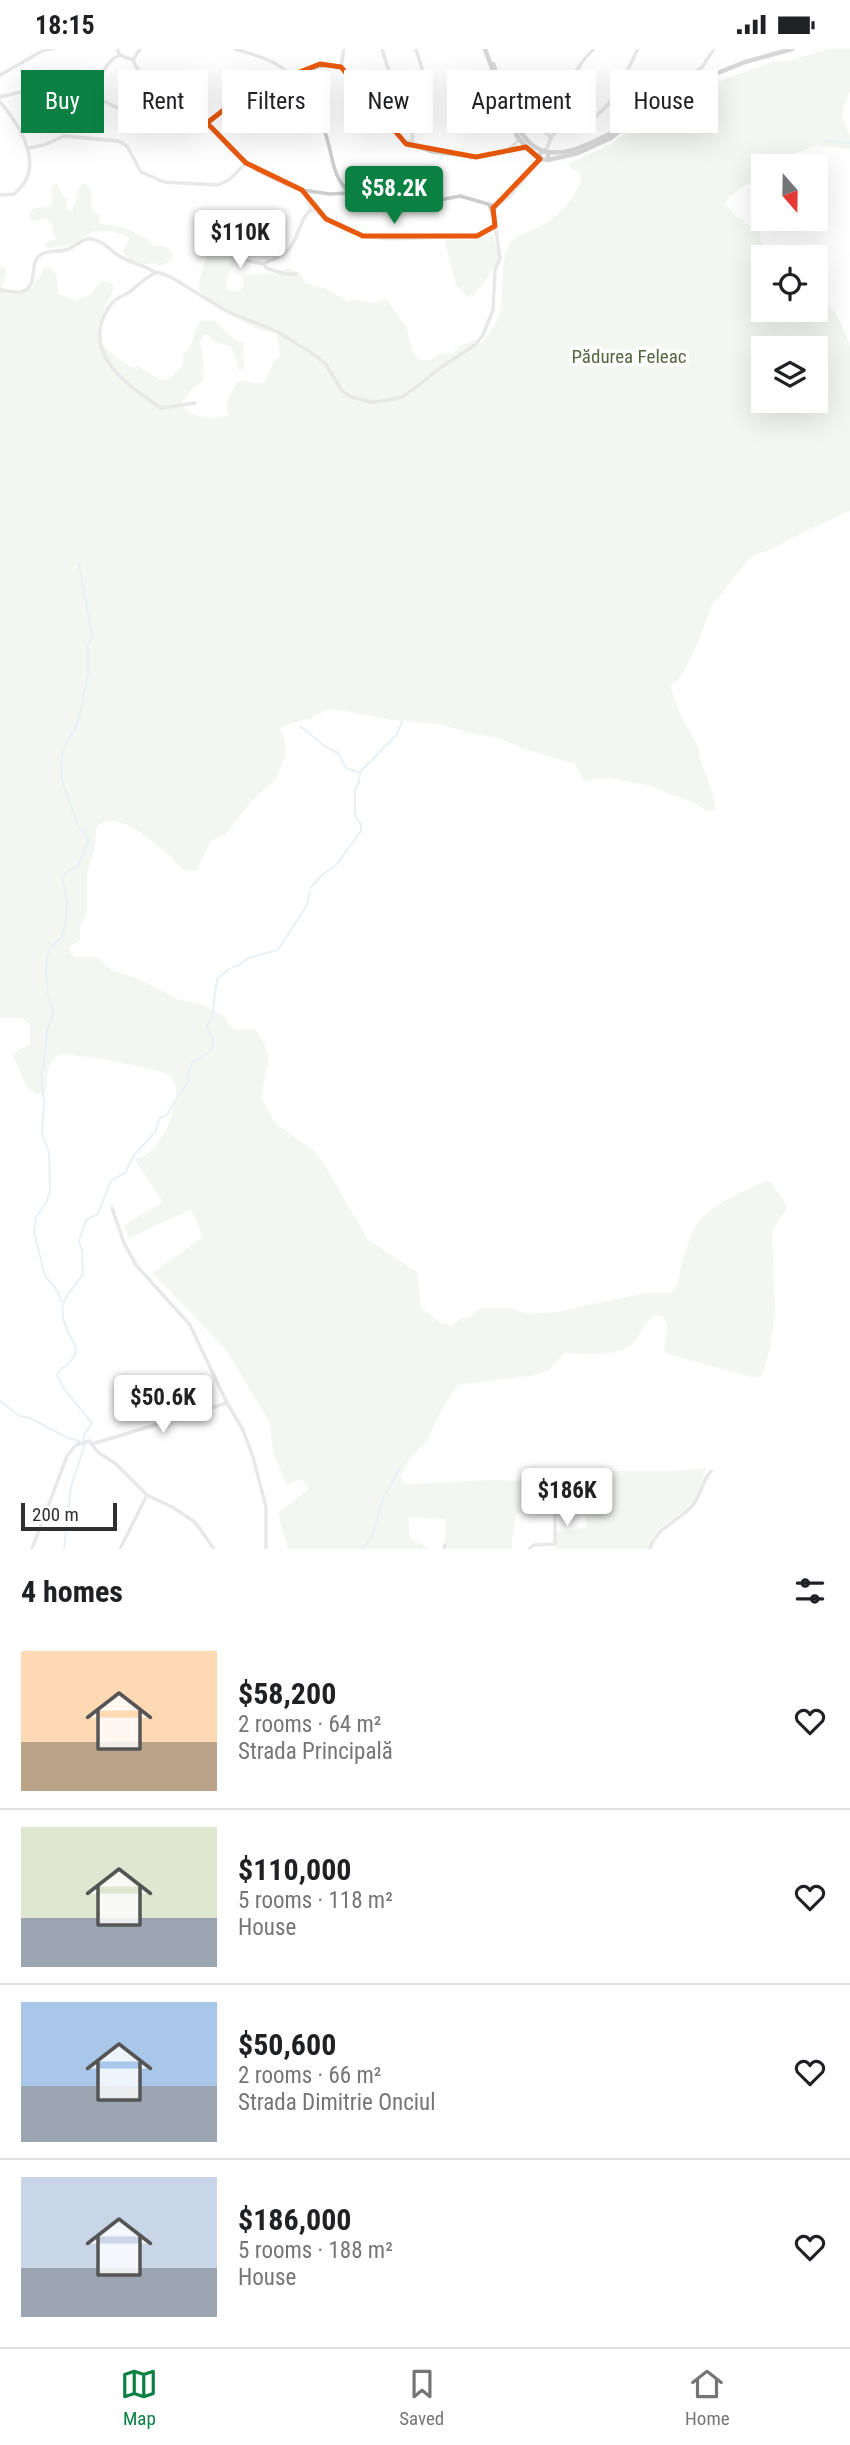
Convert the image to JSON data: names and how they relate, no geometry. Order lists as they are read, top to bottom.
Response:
{
  "parks": ["Pădurea Feleac"],
  "scale_bar": "200 m",
  "north": "bottom",
  "page": {
    "status": "18:15",
    "chip": [
      "Buy",
      "Rent",
      "Filters",
      "New",
      "Apartment",
      "House"
    ],
    "price": [
      "$58.2K",
      "$110K",
      "$50.6K",
      "$186K"
    ],
    "scale": "200 m",
    "heading": "4 homes",
    "list": [
      {
        "name": "$58,200",
        "note": "2 rooms · 64 m² · Strada Principală"
      },
      {
        "name": "$110,000",
        "note": "5 rooms · 118 m² · House"
      },
      {
        "name": "$50,600",
        "note": "2 rooms · 66 m² · Strada Dimitrie Onciul"
      },
      {
        "name": "$186,000",
        "note": "5 rooms · 188 m² · House"
      }
    ],
    "tabs": ["Map", "Saved", "Home"]
  }
}
